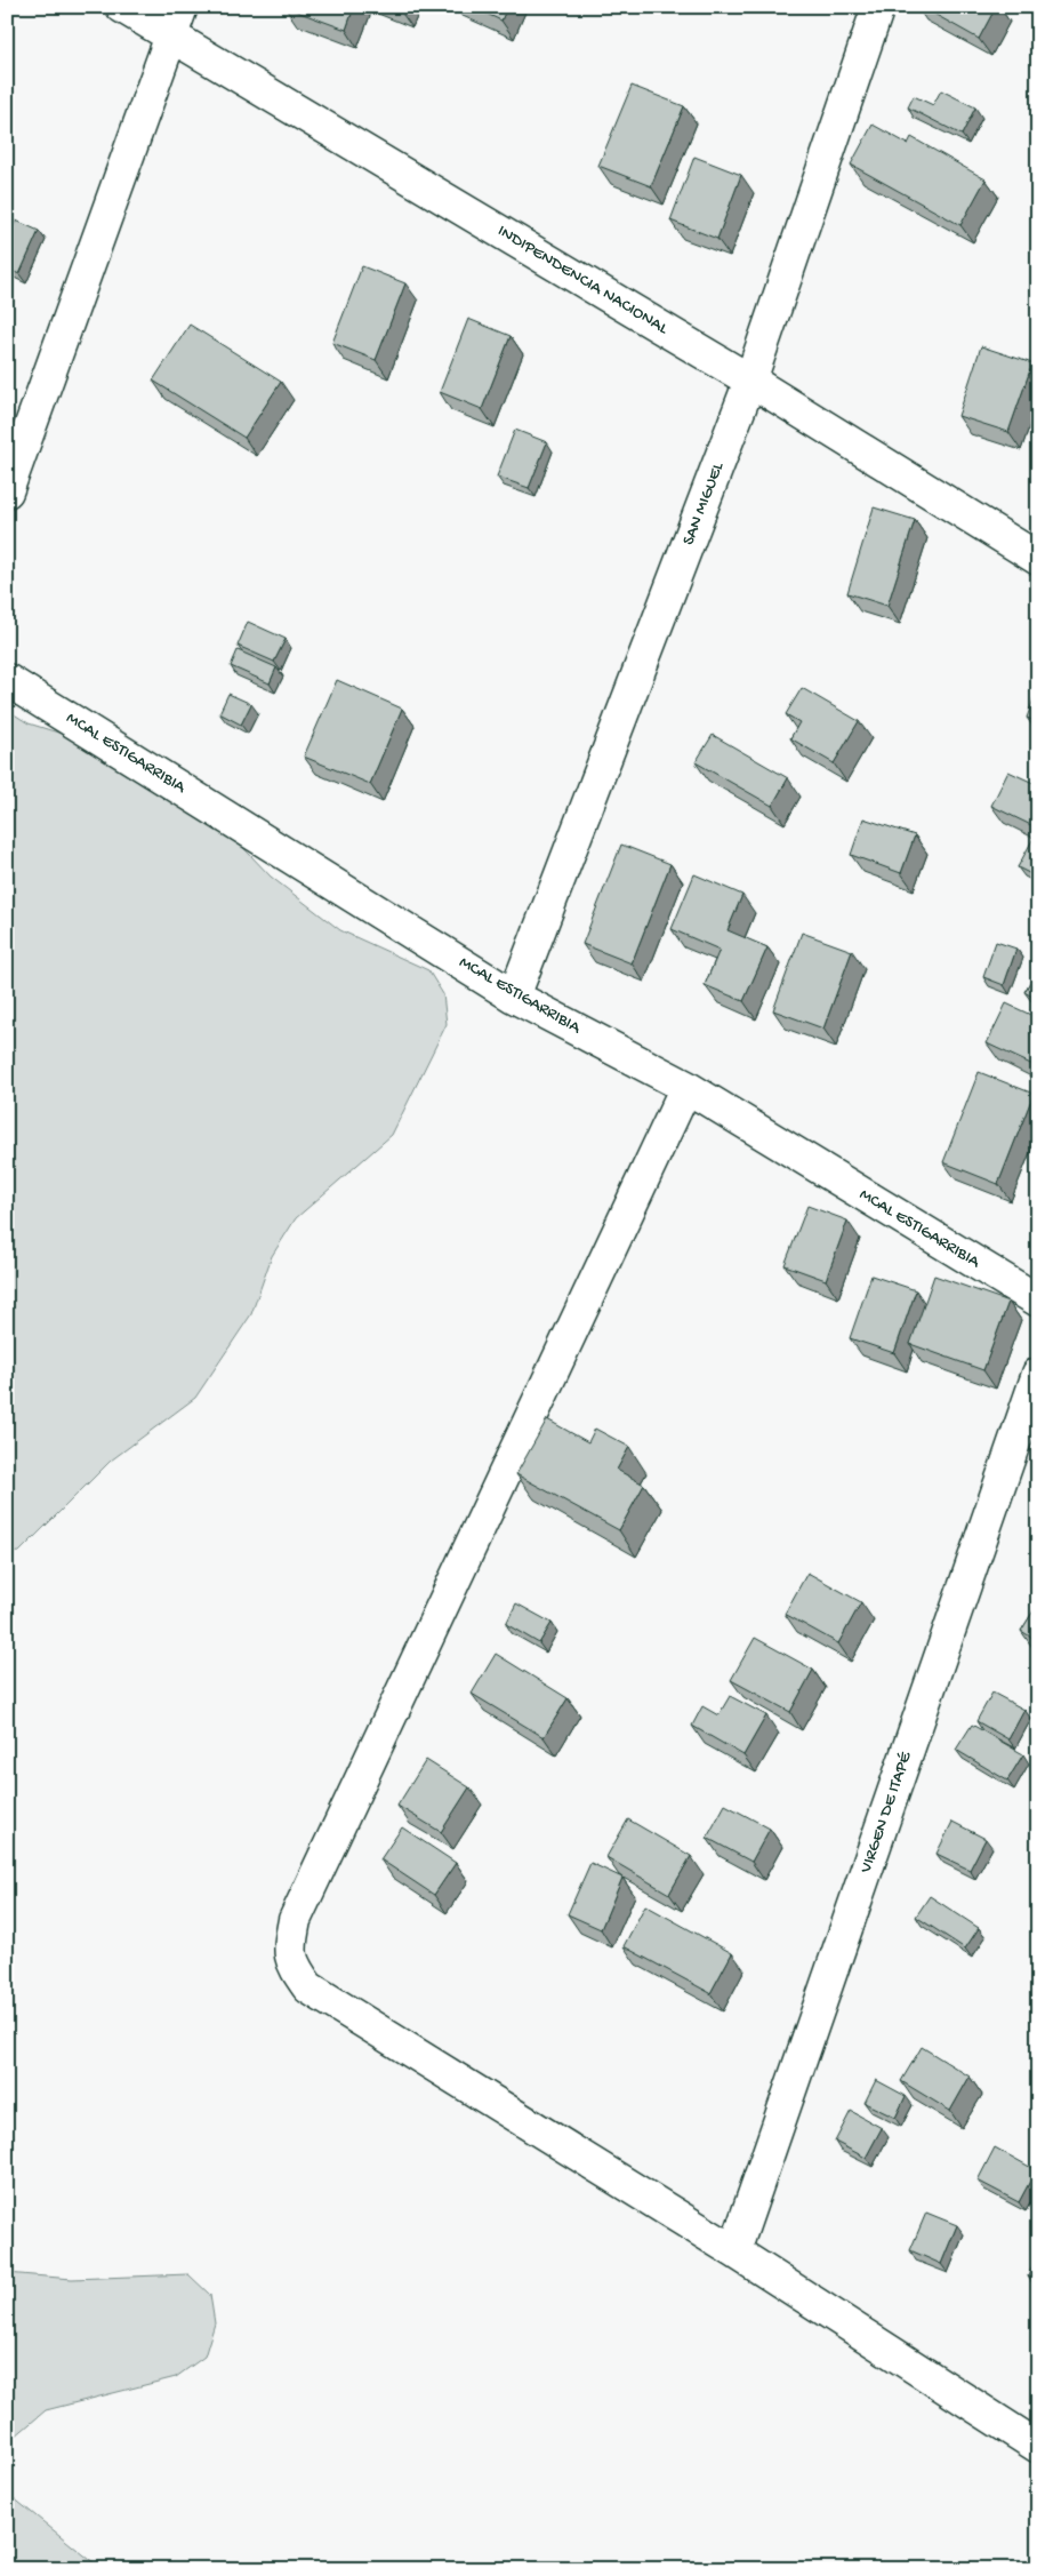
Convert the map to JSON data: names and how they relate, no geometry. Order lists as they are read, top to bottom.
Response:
{
  "streets": {
    "street": [
      "INDIPENDENCIA NACIONAL",
      "SAN MIGUEL",
      "MCAL ESTIGARRIBIA",
      "VIRGEN DE ITAPÉ"
    ]
  },
  "crossings": [
    ["INDIPENDENCIA NACIONAL", "SAN MIGUEL"],
    ["SAN MIGUEL", "MCAL ESTIGARRIBIA"]
  ]
}
